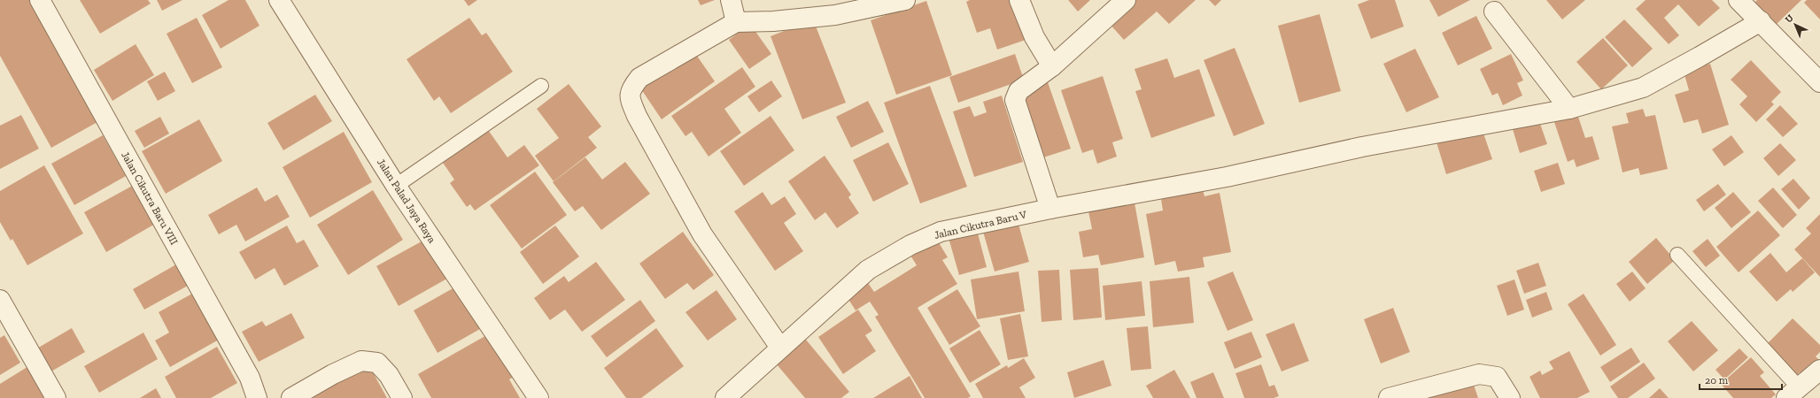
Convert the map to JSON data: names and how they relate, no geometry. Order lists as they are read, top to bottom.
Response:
{
  "streets": {
    "street": ["Jalan Cikutra Baru VIII", "Jalan Palad Jaya Raya", "Jalan Cikutra Baru V"]
  },
  "scale_bar": "20 m",
  "north": "top left"
}
